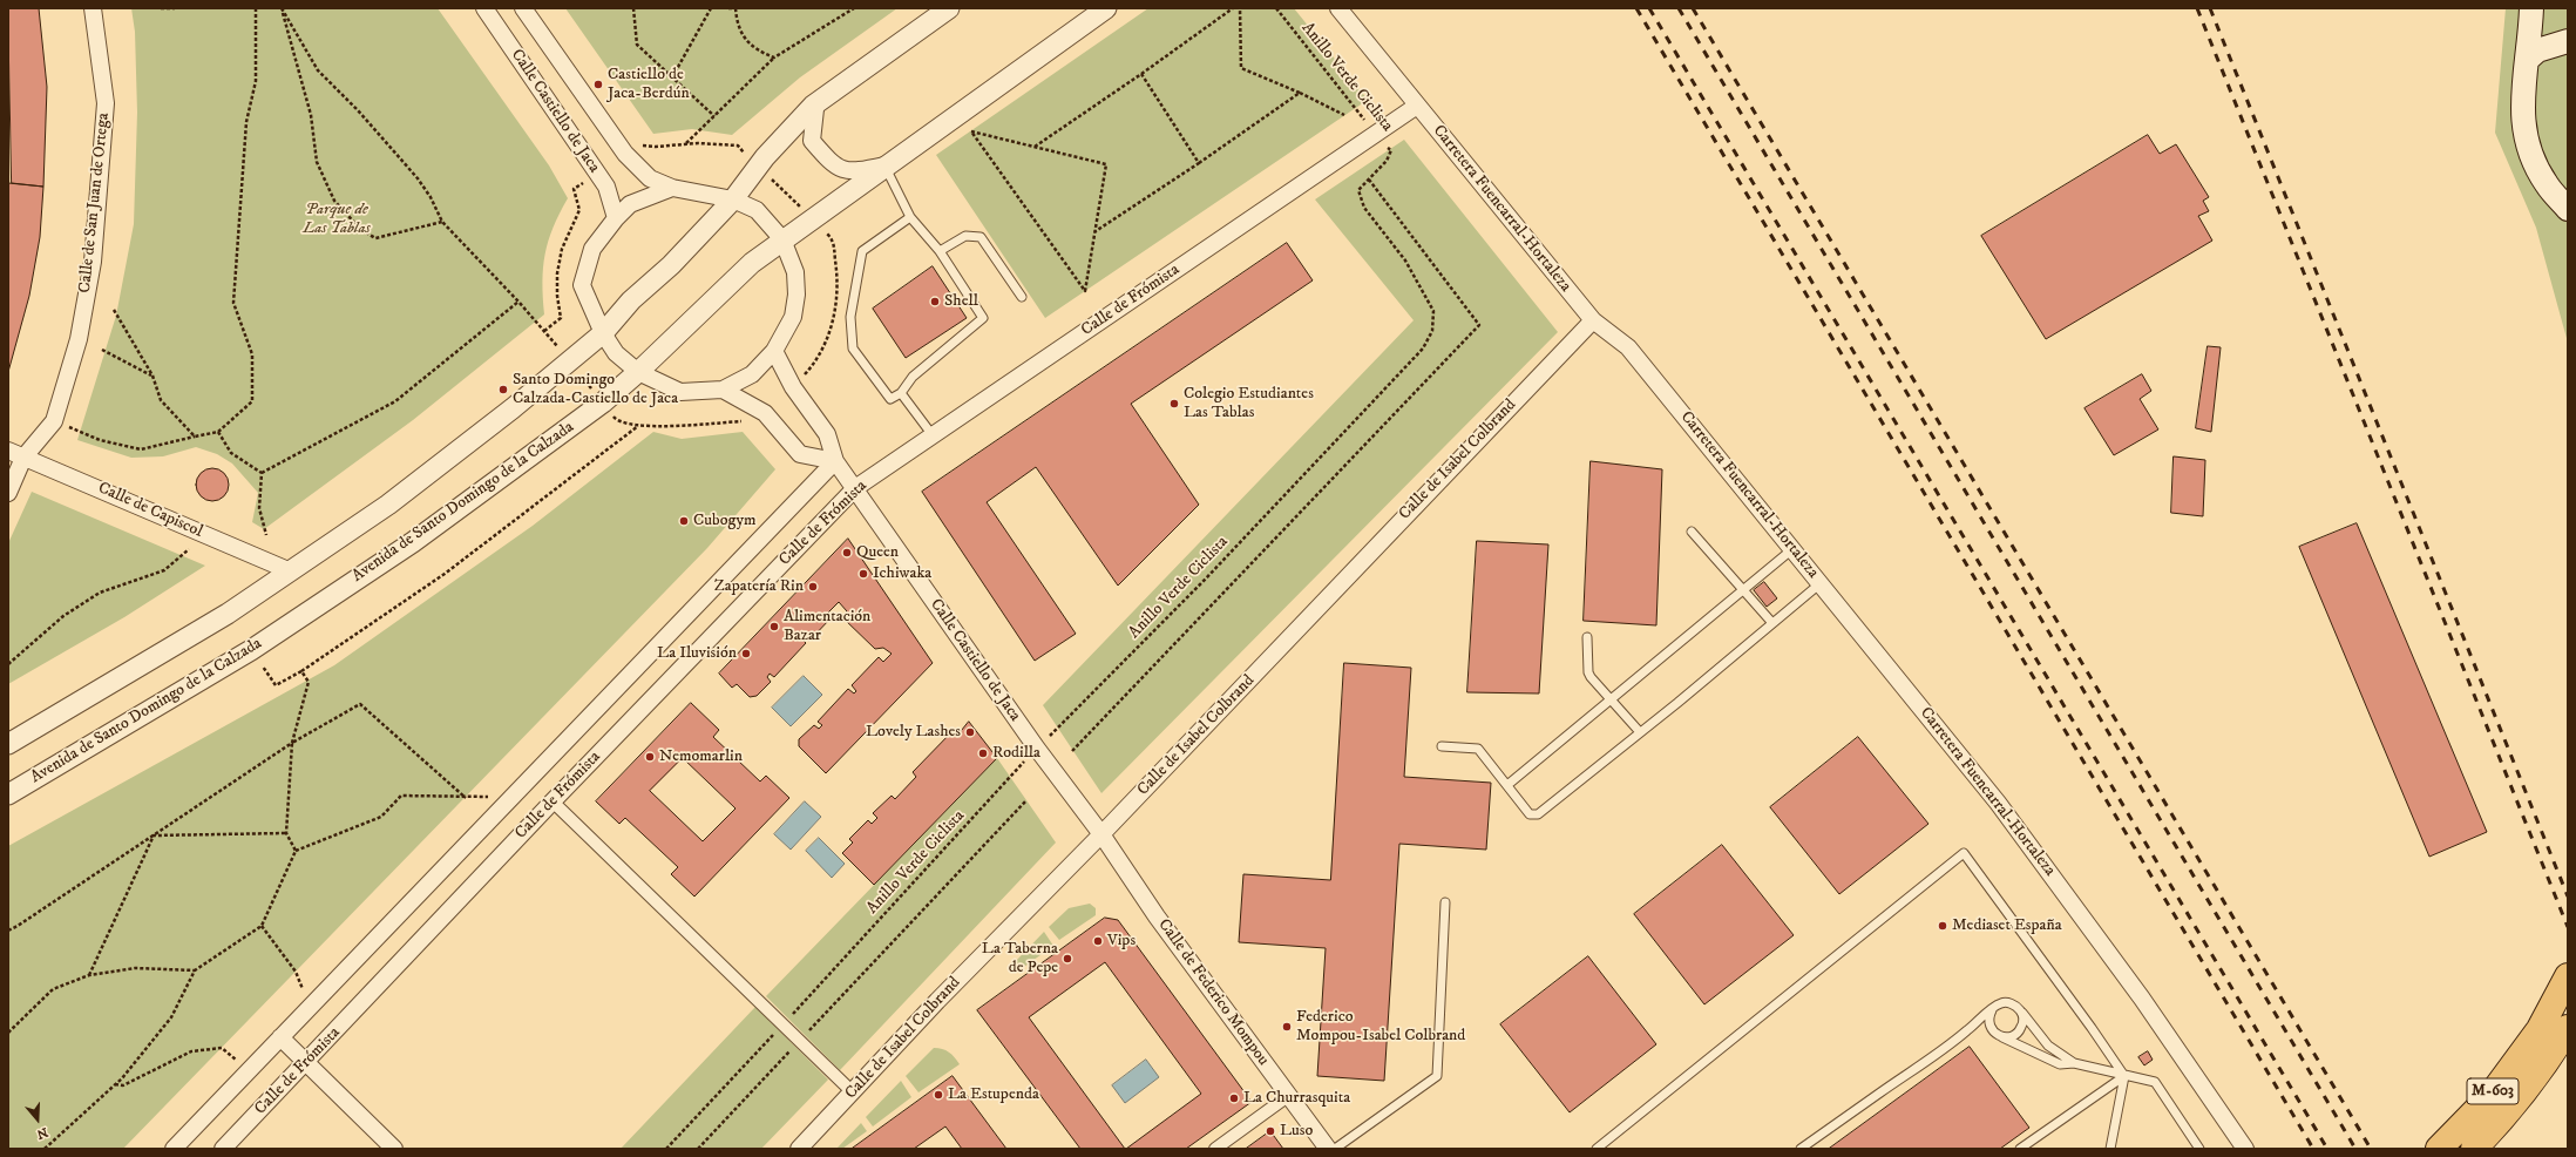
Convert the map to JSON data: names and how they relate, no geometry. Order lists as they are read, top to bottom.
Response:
{
  "streets": {
    "highway": ["M-603"],
    "street": [
      "Calle Castiello de Jaca",
      "Calle de San Juan de Ortega",
      "Carretera Fuencarral-Hortaleza",
      "Calle de Frómista",
      "Calle de Isabel Colbrand",
      "Avenida de Santo Domingo de la Calzada",
      "Calle de Capiscol",
      "Calle de Federico Mompou"
    ],
    "path": ["Anillo Verde Ciclista"]
  },
  "crossings": [
    ["Anillo Verde Ciclista", "Calle Castiello de Jaca"],
    ["Anillo Verde Ciclista", "Calle de Frómista"],
    ["Calle Castiello de Jaca", "Calle de Frómista"],
    ["Calle Castiello de Jaca", "Calle de Isabel Colbrand"],
    ["Calle Castiello de Jaca", "Avenida de Santo Domingo de la Calzada"],
    ["Calle Castiello de Jaca", "Calle de Federico Mompou"],
    ["Calle de San Juan de Ortega", "Calle de Capiscol"],
    ["Carretera Fuencarral-Hortaleza", "Calle de Frómista"],
    ["Carretera Fuencarral-Hortaleza", "Calle de Isabel Colbrand"],
    ["Calle de Isabel Colbrand", "Calle de Federico Mompou"]
  ],
  "parks": ["Parque de Las Tablas"],
  "places": [
    "Castiello de Jaca-Berdún",
    "Shell",
    "Santo Domingo Calzada-Castiello de Jaca",
    "Colegio Estudiantes Las Tablas",
    "Cubogym",
    "Queen",
    "Ichiwaka",
    "Zapatería Rin",
    "Alimentación Bazar",
    "La Iluvisión",
    "Lovely Lashes",
    "Rodilla",
    "Nemomarlin",
    "Mediaset España",
    "Vips",
    "La Taberna de Pepe",
    "Federico Mompou-Isabel Colbrand",
    "La Estupenda",
    "La Churrasquita",
    "Luso"
  ],
  "north": "bottom"
}
